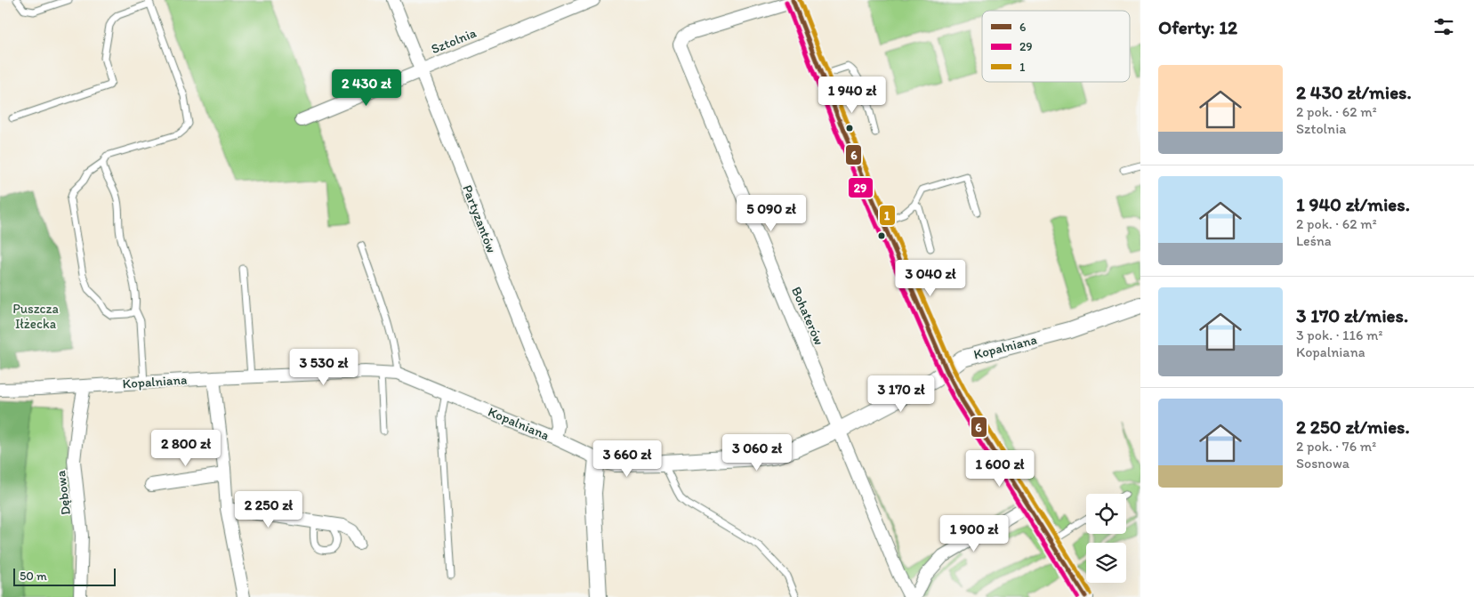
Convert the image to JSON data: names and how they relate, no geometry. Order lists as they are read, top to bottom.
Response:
{
  "streets": {
    "street": [
      "Sztolnia",
      "Partyzantów",
      "Bohaterów",
      "Kopalniana",
      "Dębowa"
    ]
  },
  "crossings": [
    ["Sztolnia", "Partyzantów"],
    ["Partyzantów", "Kopalniana"],
    ["Bohaterów", "Kopalniana"],
    ["Kopalniana", "Dębowa"]
  ],
  "parks": ["Puszcza Iłżecka"],
  "lines": ["transit line 6", "transit line 1", "transit line 29"],
  "legend": ["6", "29", "1"],
  "scale_bar": "50 m",
  "page": {
    "heading": "Oferty: 12",
    "list": [
      {
        "name": "2 430 zł/mies.",
        "note": "2 pok. · 62 m² · Sztolnia"
      },
      {
        "name": "1 940 zł/mies.",
        "note": "2 pok. · 62 m² · Leśna"
      },
      {
        "name": "3 170 zł/mies.",
        "note": "3 pok. · 116 m² · Kopalniana"
      },
      {
        "name": "2 250 zł/mies.",
        "note": "2 pok. · 76 m² · Sosnowa"
      }
    ],
    "price": [
      "2 430 zł",
      "1 940 zł",
      "5 090 zł",
      "3 040 zł",
      "3 530 zł",
      "3 170 zł",
      "2 800 zł",
      "3 060 zł",
      "3 660 zł",
      "1 600 zł",
      "2 250 zł",
      "1 900 zł"
    ],
    "scale": "50 m"
  }
}
